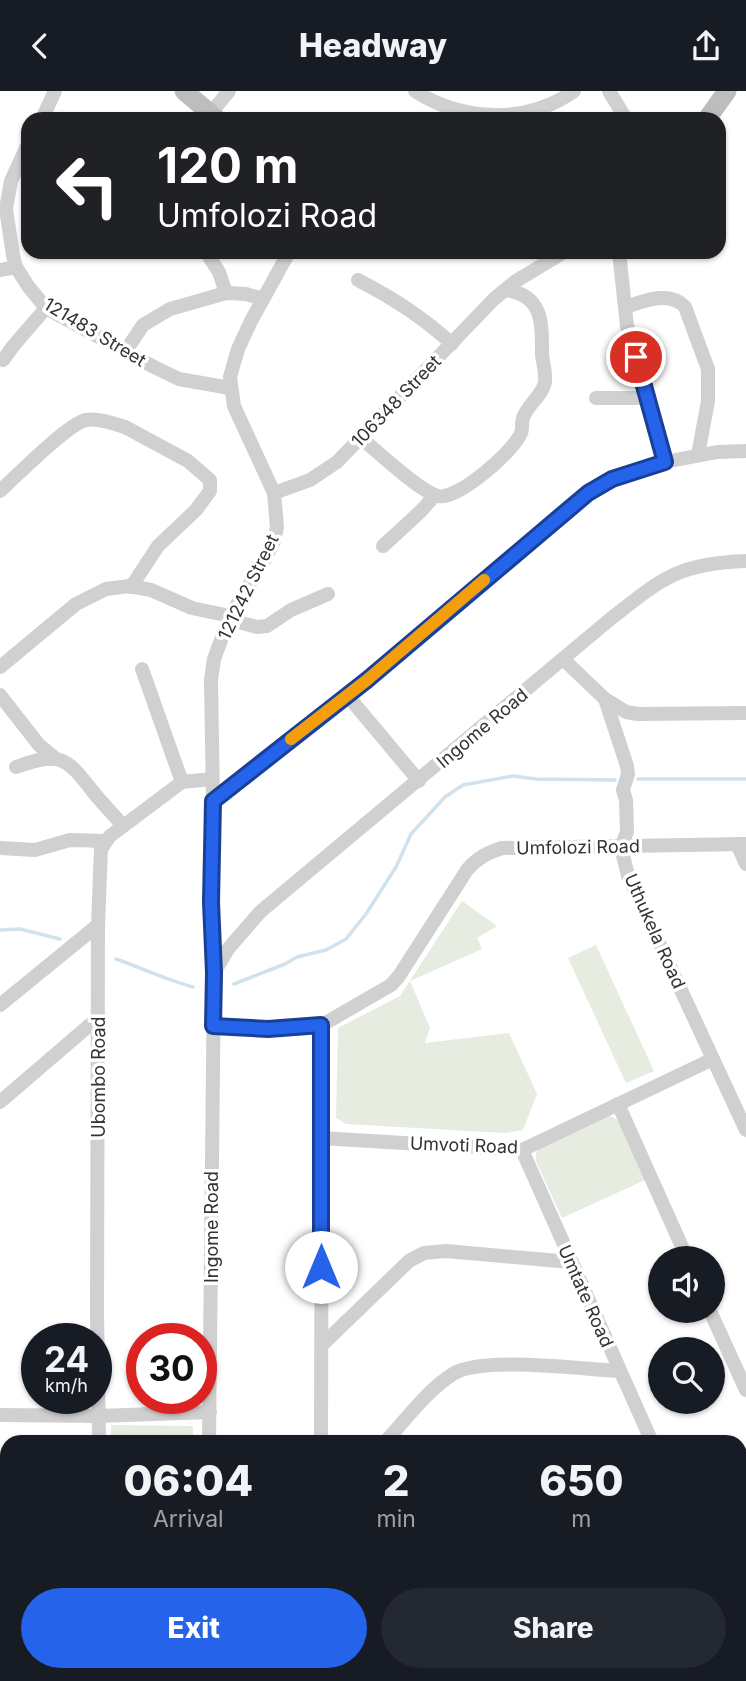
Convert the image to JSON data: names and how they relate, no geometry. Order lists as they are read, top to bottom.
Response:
{
  "streets": {
    "street": [
      "121483 Street",
      "106348 Street",
      "121242 Street",
      "Ingome Road",
      "Umfolozi Road",
      "Uthukela Road",
      "Ubombo Road",
      "Umvoti Road",
      "Umtate Road"
    ]
  },
  "crossings": [
    ["121483 Street", "121242 Street"],
    ["106348 Street", "121242 Street"],
    ["121242 Street", "Ingome Road"],
    ["Ingome Road", "Umfolozi Road"],
    ["Ingome Road", "Uthukela Road"],
    ["Umfolozi Road", "Uthukela Road"],
    ["Uthukela Road", "Umvoti Road"],
    ["Umvoti Road", "Umtate Road"]
  ],
  "page": {
    "header": "Headway",
    "turn": ["120 m", "Umfolozi Road"],
    "speed": "24 km/h",
    "limit": "30",
    "eta": [
      "06:04",
      "Arrival",
      "2",
      "min",
      "650",
      "m"
    ],
    "buttons": ["Exit", "Share"]
  }
}
